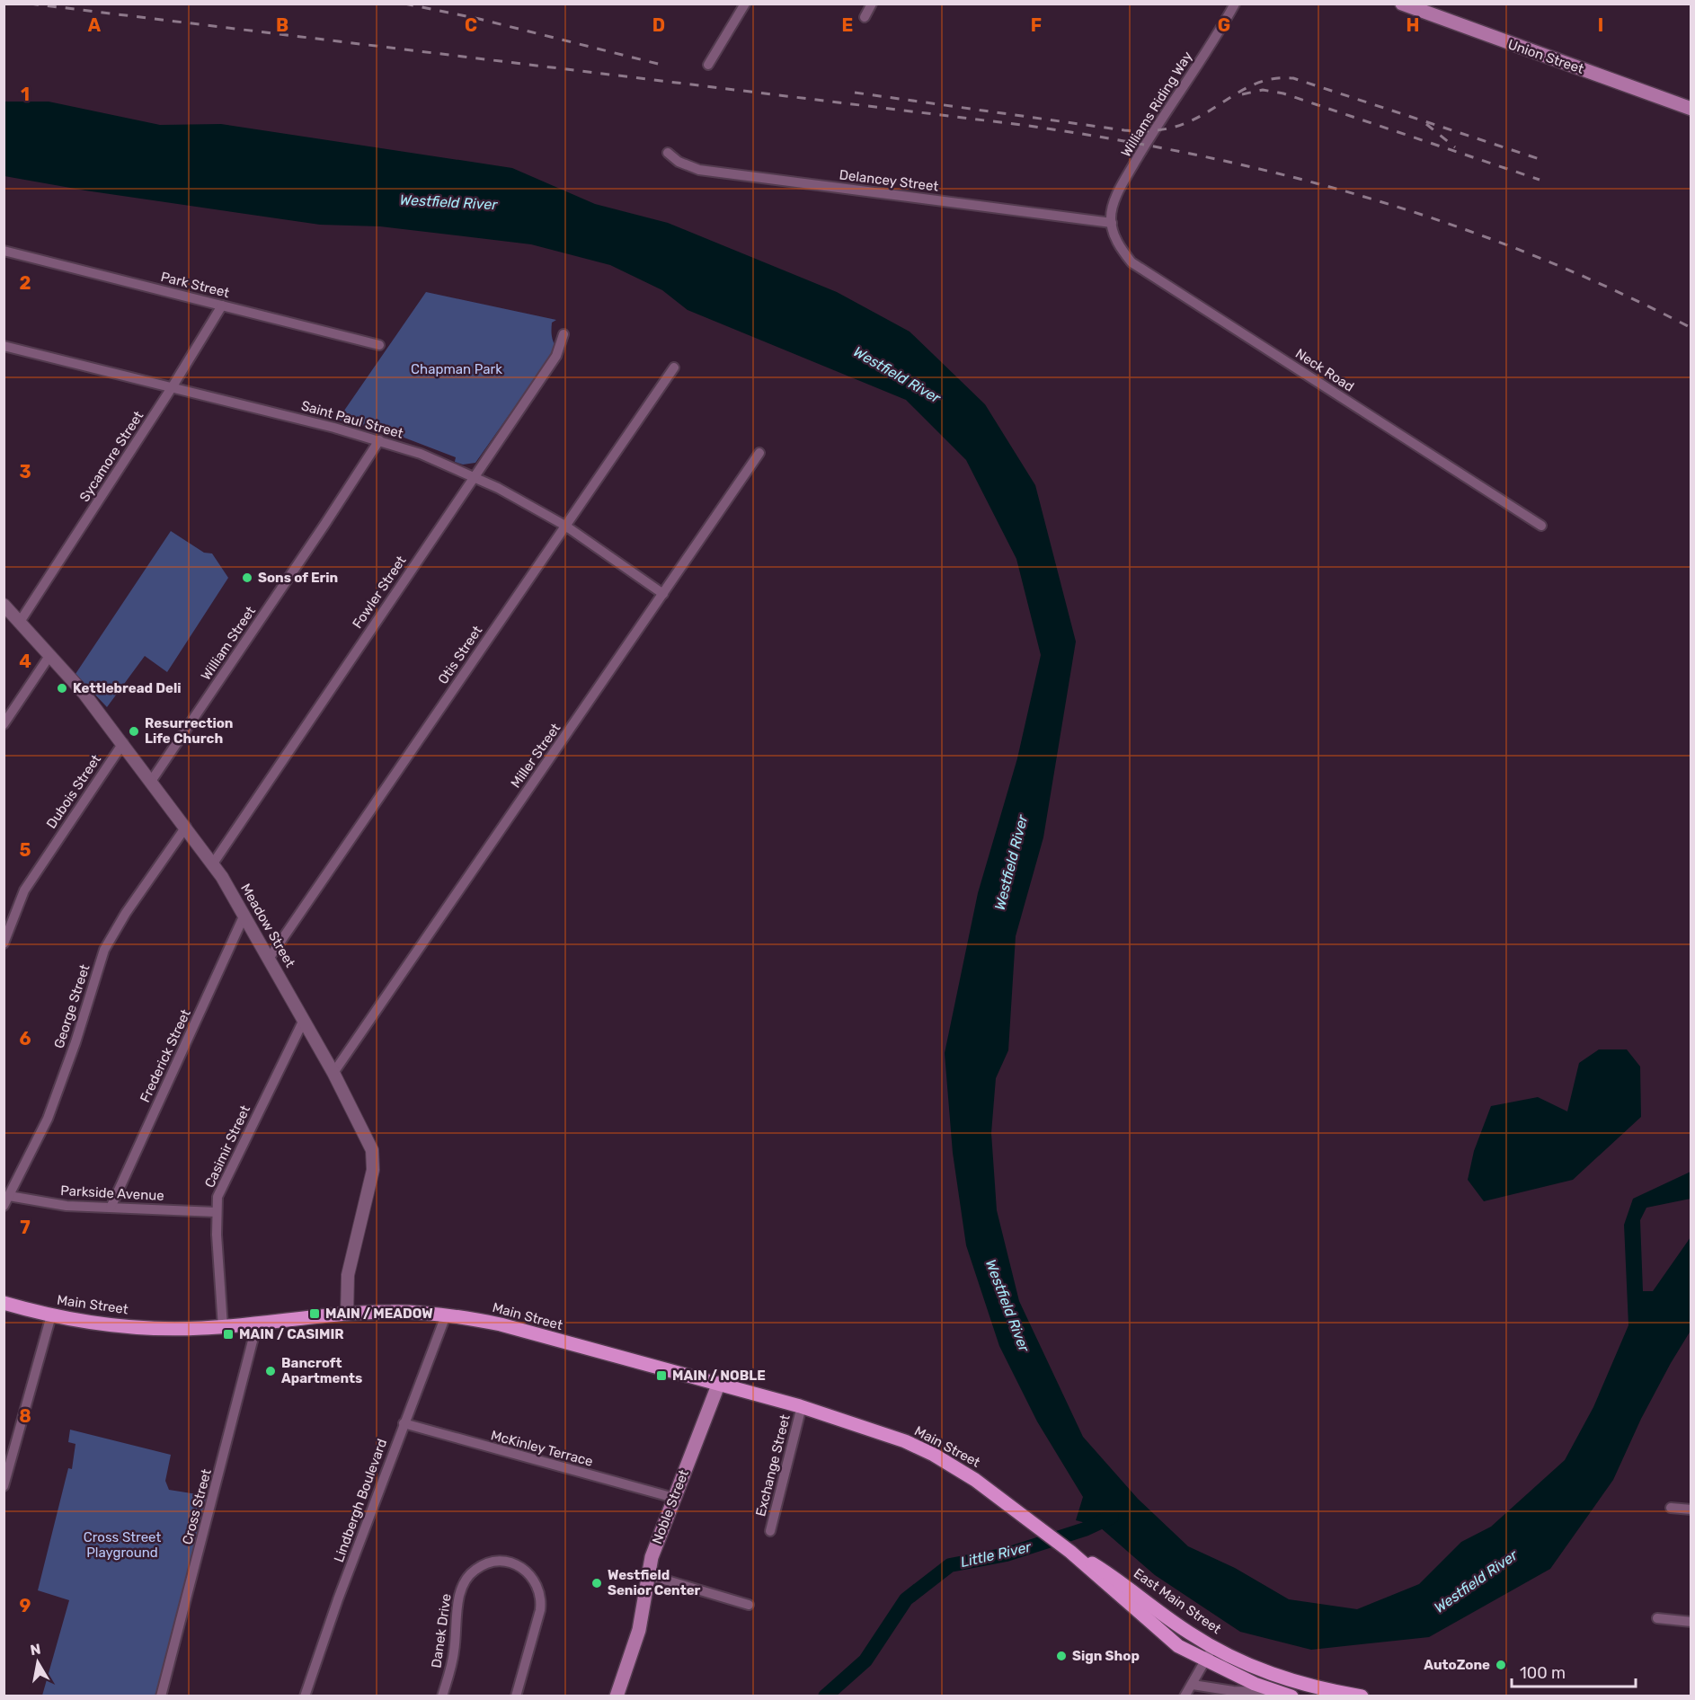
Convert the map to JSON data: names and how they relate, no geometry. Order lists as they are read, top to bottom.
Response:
{
  "streets": {
    "main road": [
      "Union Street",
      "Main Street",
      "Noble Street",
      "East Main Street"
    ],
    "street": [
      "Williams Riding Way",
      "Delancey Street",
      "Park Street",
      "Neck Road",
      "Saint Paul Street",
      "Sycamore Street",
      "Fowler Street",
      "William Street",
      "Otis Street",
      "Miller Street",
      "Dubois Street",
      "Meadow Street",
      "George Street",
      "Frederick Street",
      "Casimir Street",
      "Parkside Avenue",
      "McKinley Terrace",
      "Exchange Street",
      "Lindbergh Boulevard",
      "Cross Street",
      "Danek Drive"
    ]
  },
  "crossings": [
    ["Williams Riding Way", "Delancey Street"],
    ["Williams Riding Way", "Neck Road"],
    ["Delancey Street", "Neck Road"],
    ["Park Street", "Sycamore Street"],
    ["Saint Paul Street", "Sycamore Street"],
    ["Saint Paul Street", "Fowler Street"],
    ["Saint Paul Street", "William Street"],
    ["Saint Paul Street", "Otis Street"],
    ["Saint Paul Street", "Miller Street"],
    ["Sycamore Street", "Meadow Street"],
    ["Fowler Street", "Meadow Street"],
    ["William Street", "Meadow Street"],
    ["Otis Street", "Meadow Street"],
    ["Miller Street", "Meadow Street"],
    ["Dubois Street", "Meadow Street"],
    ["Meadow Street", "George Street"],
    ["Meadow Street", "Frederick Street"],
    ["Meadow Street", "Casimir Street"],
    ["Meadow Street", "Main Street"],
    ["George Street", "Parkside Avenue"],
    ["Frederick Street", "Parkside Avenue"],
    ["Casimir Street", "Parkside Avenue"],
    ["Casimir Street", "Main Street"],
    ["Main Street", "Exchange Street"],
    ["Main Street", "Lindbergh Boulevard"],
    ["Main Street", "Cross Street"],
    ["Main Street", "Noble Street"],
    ["Main Street", "East Main Street"],
    ["McKinley Terrace", "Lindbergh Boulevard"],
    ["McKinley Terrace", "Noble Street"]
  ],
  "water": ["Westfield River", "Little River"],
  "parks": ["Chapman Park", "Cross Street Playground"],
  "places": {
    "other": [
      "Sons of Erin",
      "Kettlebread Deli",
      "Resurrection Life Church",
      "Bancroft Apartments",
      "Westfield Senior Center",
      "Sign Shop",
      "AutoZone"
    ],
    "transit": ["MAIN / MEADOW", "MAIN / CASIMIR", "MAIN / NOBLE"]
  },
  "scale_bar": "100 m",
  "north": "top",
  "grid": {
    "columns": [
      "A",
      "B",
      "C",
      "D",
      "E",
      "F",
      "G",
      "H",
      "I"
    ],
    "rows": [
      "1",
      "2",
      "3",
      "4",
      "5",
      "6",
      "7",
      "8",
      "9"
    ]
  }
}
